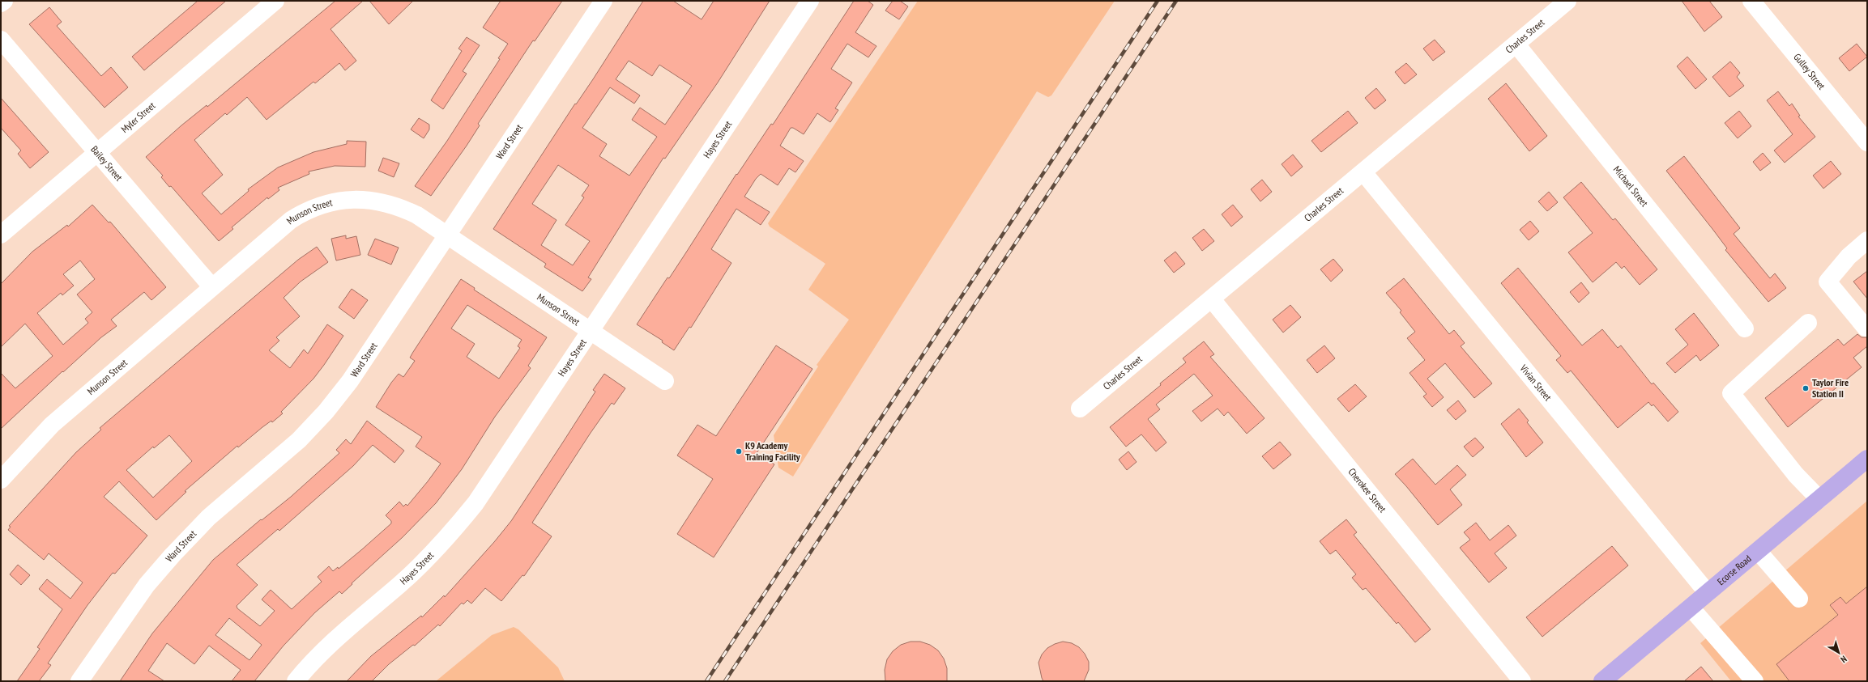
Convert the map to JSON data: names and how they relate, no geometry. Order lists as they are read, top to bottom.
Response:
{
  "streets": {
    "main road": ["Ecorse Road"],
    "street": [
      "Charles Street",
      "Gulley Street",
      "Myler Street",
      "Hayes Street",
      "Ward Street",
      "Bailey Street",
      "Michael Street",
      "Munson Street",
      "Vivian Street",
      "Cherokee Street"
    ]
  },
  "crossings": [
    ["Charles Street", "Michael Street"],
    ["Charles Street", "Vivian Street"],
    ["Charles Street", "Cherokee Street"],
    ["Myler Street", "Bailey Street"],
    ["Hayes Street", "Munson Street"],
    ["Ward Street", "Munson Street"],
    ["Bailey Street", "Munson Street"],
    ["Vivian Street", "Ecorse Road"]
  ],
  "places": ["Taylor Fire Station II", "K9 Academy Training Facility"],
  "north": "bottom right"
}
